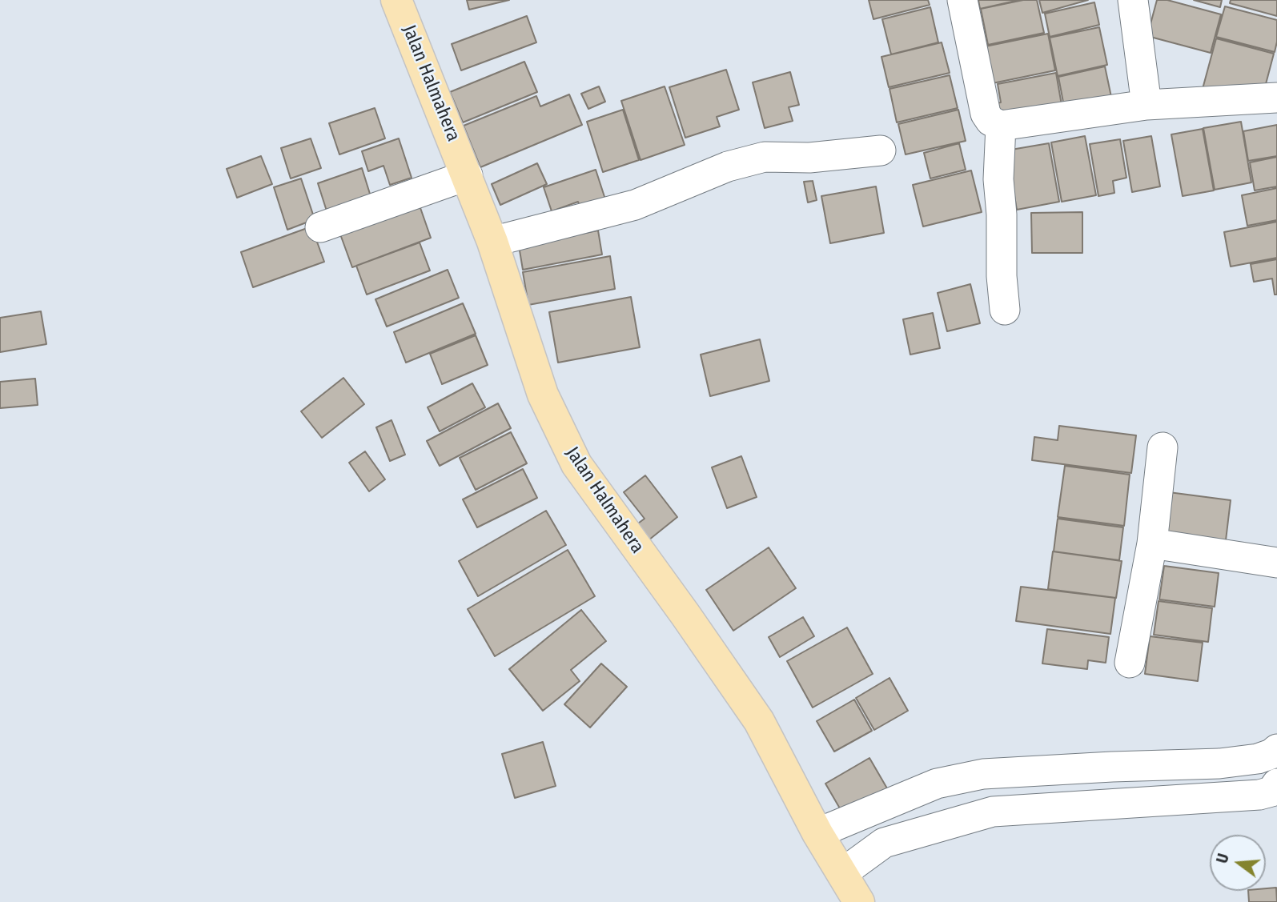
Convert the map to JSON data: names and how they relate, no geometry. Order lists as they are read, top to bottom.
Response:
{
  "streets": {
    "main road": ["Jalan Halmahera"]
  },
  "north": "left"
}
